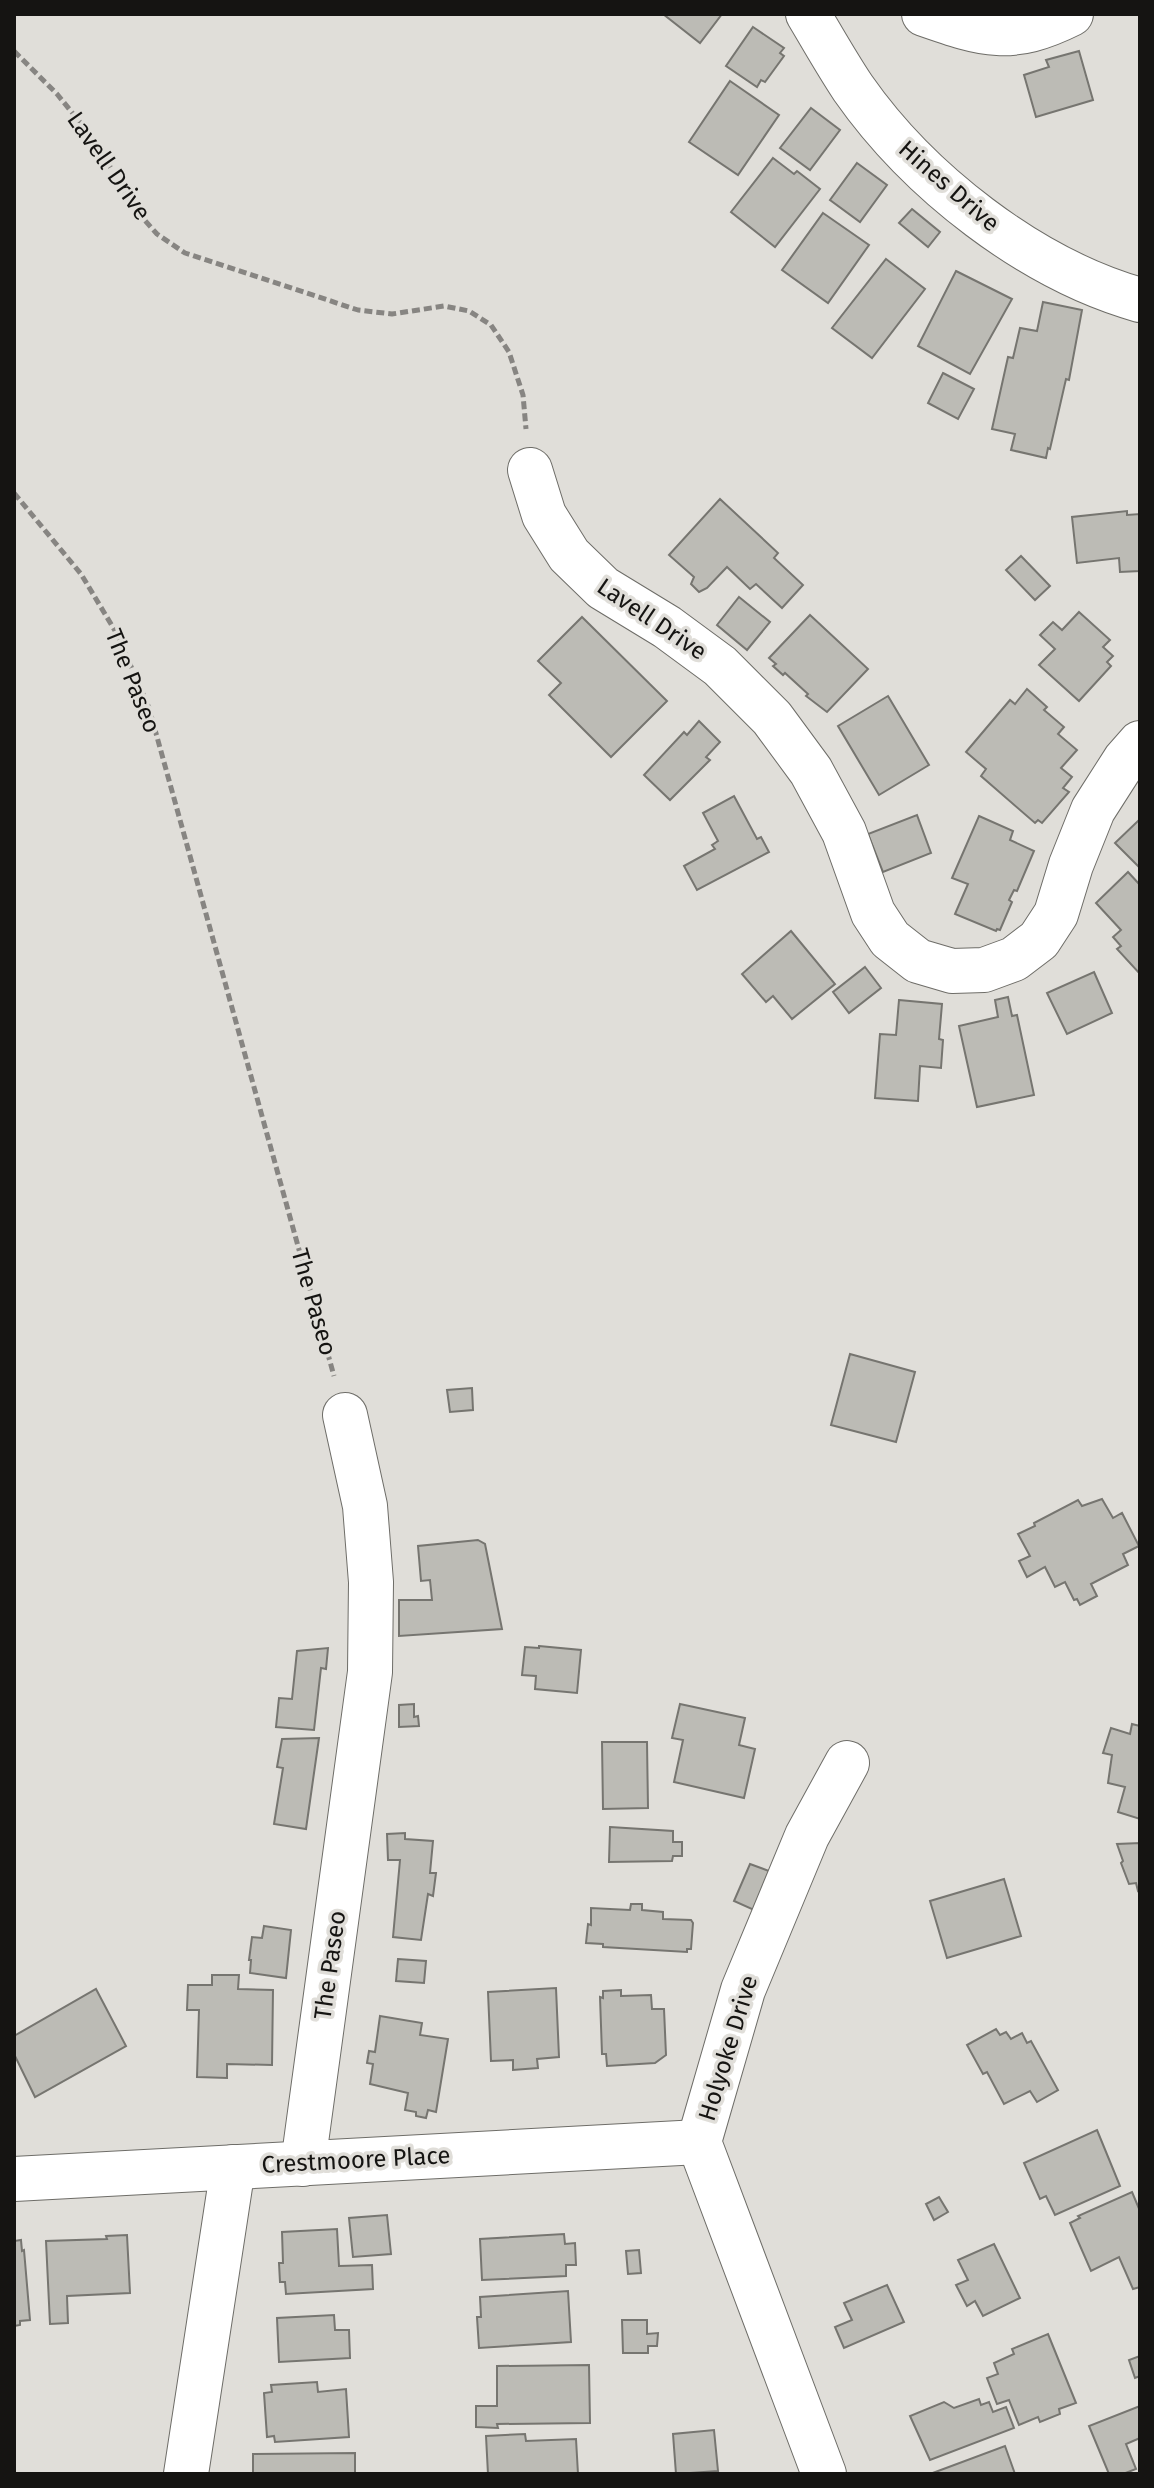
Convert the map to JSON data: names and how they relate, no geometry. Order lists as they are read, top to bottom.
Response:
{
  "streets": {
    "street": [
      "Lavell Drive",
      "Hines Drive",
      "The Paseo",
      "Holyoke Drive",
      "Crestmoore Place"
    ]
  },
  "crossings": [
    ["The Paseo", "Crestmoore Place"],
    ["Holyoke Drive", "Crestmoore Place"]
  ]
}
